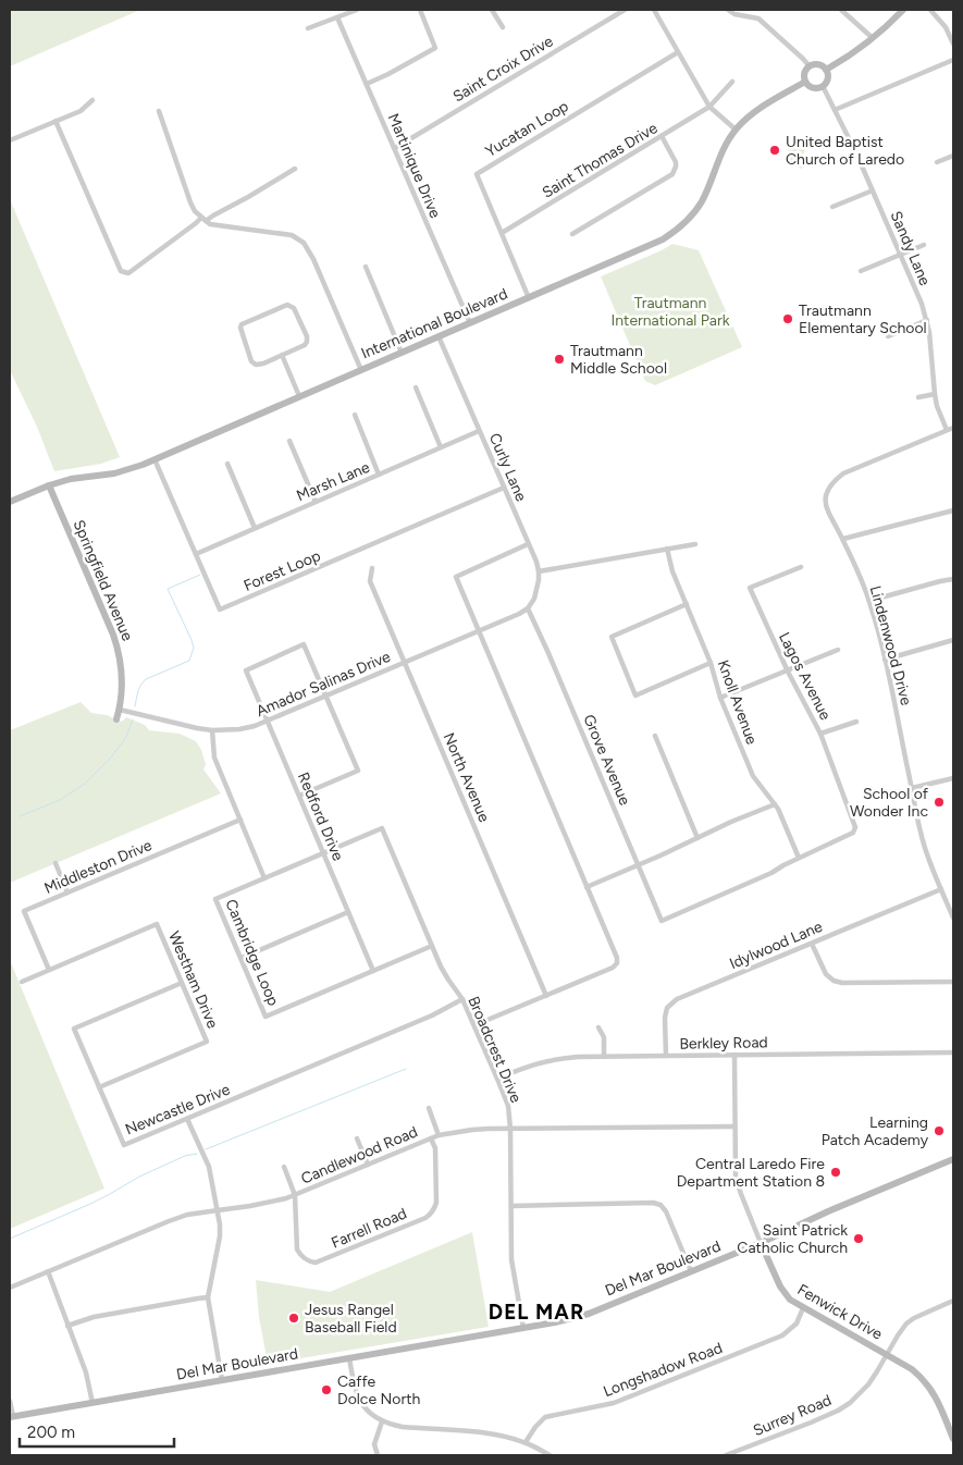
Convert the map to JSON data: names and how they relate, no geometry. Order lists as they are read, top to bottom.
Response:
{
  "streets": {
    "main road": [
      "International Boulevard",
      "Springfield Avenue",
      "Del Mar Boulevard",
      "Fenwick Drive"
    ],
    "street": [
      "Saint Croix Drive",
      "Yucatan Loop",
      "Saint Thomas Drive",
      "Martinique Drive",
      "Sandy Lane",
      "Curly Lane",
      "Marsh Lane",
      "Forest Loop",
      "Lindenwood Drive",
      "Lagos Avenue",
      "Amador Salinas Drive",
      "Knoll Avenue",
      "Grove Avenue",
      "North Avenue",
      "Redford Drive",
      "Middleston Drive",
      "Idylwood Lane",
      "Cambridge Loop",
      "Westham Drive",
      "Berkley Road",
      "Broadcrest Drive",
      "Newcastle Drive",
      "Candlewood Road",
      "Farrell Road",
      "Longshadow Road",
      "Surrey Road"
    ]
  },
  "crossings": [
    ["Saint Croix Drive", "Martinique Drive"],
    ["Yucatan Loop", "Saint Thomas Drive"],
    ["Yucatan Loop", "International Boulevard"],
    ["Martinique Drive", "International Boulevard"],
    ["Sandy Lane", "International Boulevard"],
    ["Sandy Lane", "Lindenwood Drive"],
    ["International Boulevard", "Curly Lane"],
    ["International Boulevard", "Forest Loop"],
    ["International Boulevard", "Springfield Avenue"],
    ["Curly Lane", "Marsh Lane"],
    ["Curly Lane", "Forest Loop"],
    ["Marsh Lane", "Forest Loop"],
    ["Springfield Avenue", "Amador Salinas Drive"],
    ["Lindenwood Drive", "Idylwood Lane"],
    ["Lagos Avenue", "Knoll Avenue"],
    ["Lagos Avenue", "Grove Avenue"],
    ["Amador Salinas Drive", "Grove Avenue"],
    ["Amador Salinas Drive", "North Avenue"],
    ["Amador Salinas Drive", "Redford Drive"],
    ["Knoll Avenue", "Grove Avenue"],
    ["Redford Drive", "Cambridge Loop"],
    ["Middleston Drive", "Westham Drive"],
    ["Idylwood Lane", "Berkley Road"],
    ["Cambridge Loop", "Broadcrest Drive"],
    ["Westham Drive", "Newcastle Drive"],
    ["Berkley Road", "Broadcrest Drive"],
    ["Berkley Road", "Fenwick Drive"],
    ["Broadcrest Drive", "Newcastle Drive"],
    ["Broadcrest Drive", "Candlewood Road"],
    ["Broadcrest Drive", "Del Mar Boulevard"],
    ["Candlewood Road", "Farrell Road"],
    ["Candlewood Road", "Fenwick Drive"],
    ["Del Mar Boulevard", "Fenwick Drive"],
    ["Fenwick Drive", "Longshadow Road"],
    ["Fenwick Drive", "Surrey Road"]
  ],
  "districts": ["DEL MAR"],
  "parks": ["Trautmann International Park"],
  "places": [
    "United Baptist Church of Laredo",
    "Trautmann Elementary School",
    "Trautmann Middle School",
    "School of Wonder Inc",
    "Learning Patch Academy",
    "Central Laredo Fire Department Station 8",
    "Saint Patrick Catholic Church",
    "Jesus Rangel Baseball Field",
    "Caffe Dolce North"
  ],
  "scale_bar": "200 m"
}
